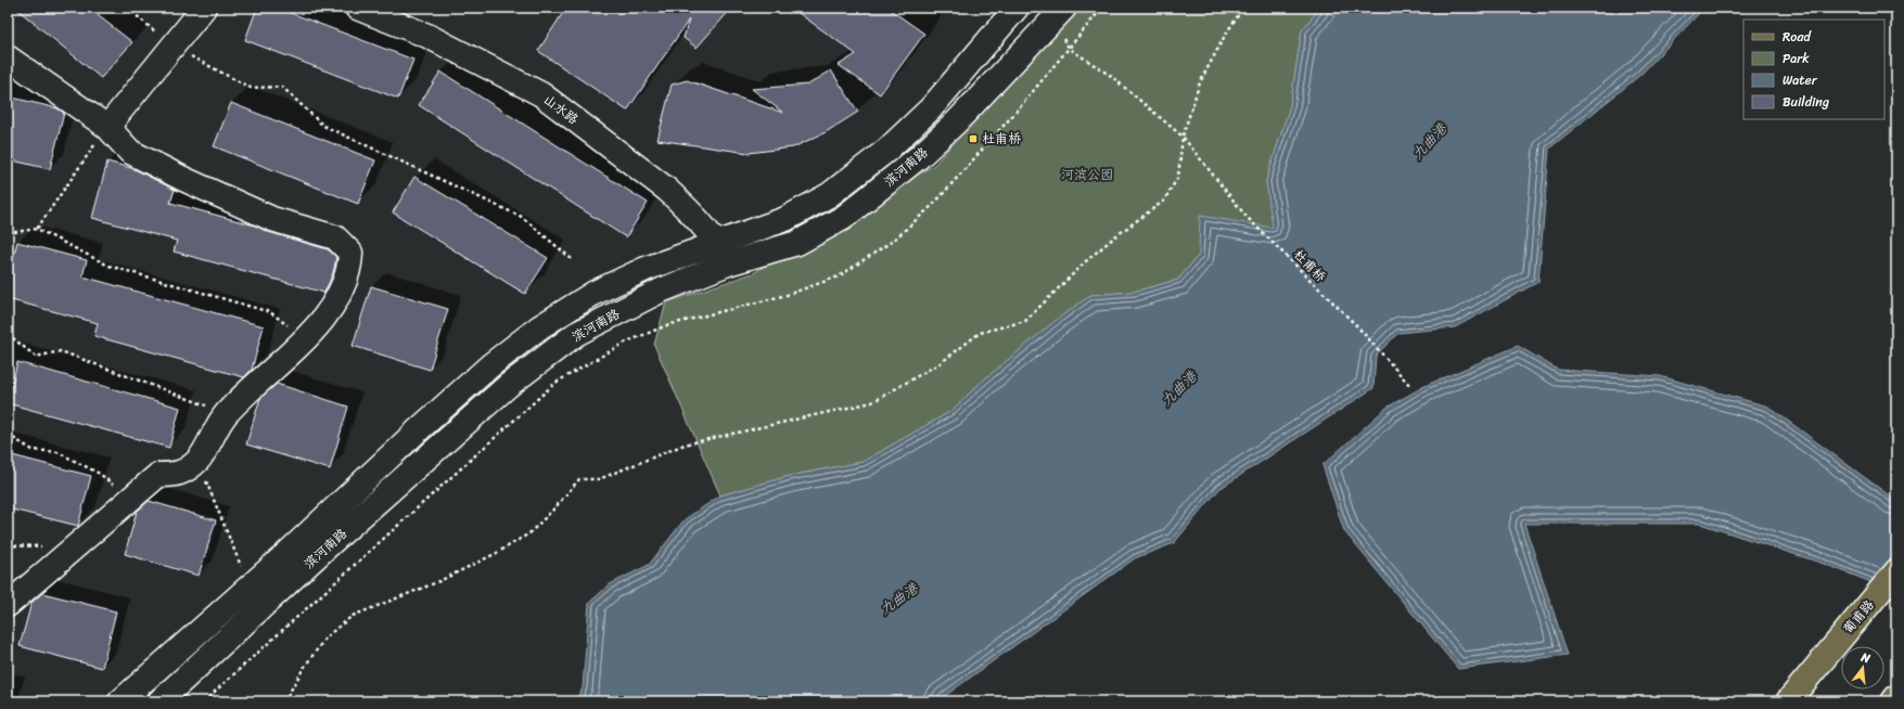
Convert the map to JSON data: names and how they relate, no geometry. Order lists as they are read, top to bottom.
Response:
{
  "streets": {
    "main road": ["葡甫路"],
    "street": ["山水路", "滨河南路"],
    "path": ["杜甫桥"]
  },
  "crossings": [
    ["山水路", "滨河南路"]
  ],
  "water": ["九曲港"],
  "parks": ["河滨公园"],
  "places": {
    "transit": ["杜甫桥"]
  },
  "legend": [
    "Road",
    "Park",
    "Water",
    "Building"
  ],
  "north": "top"
}
